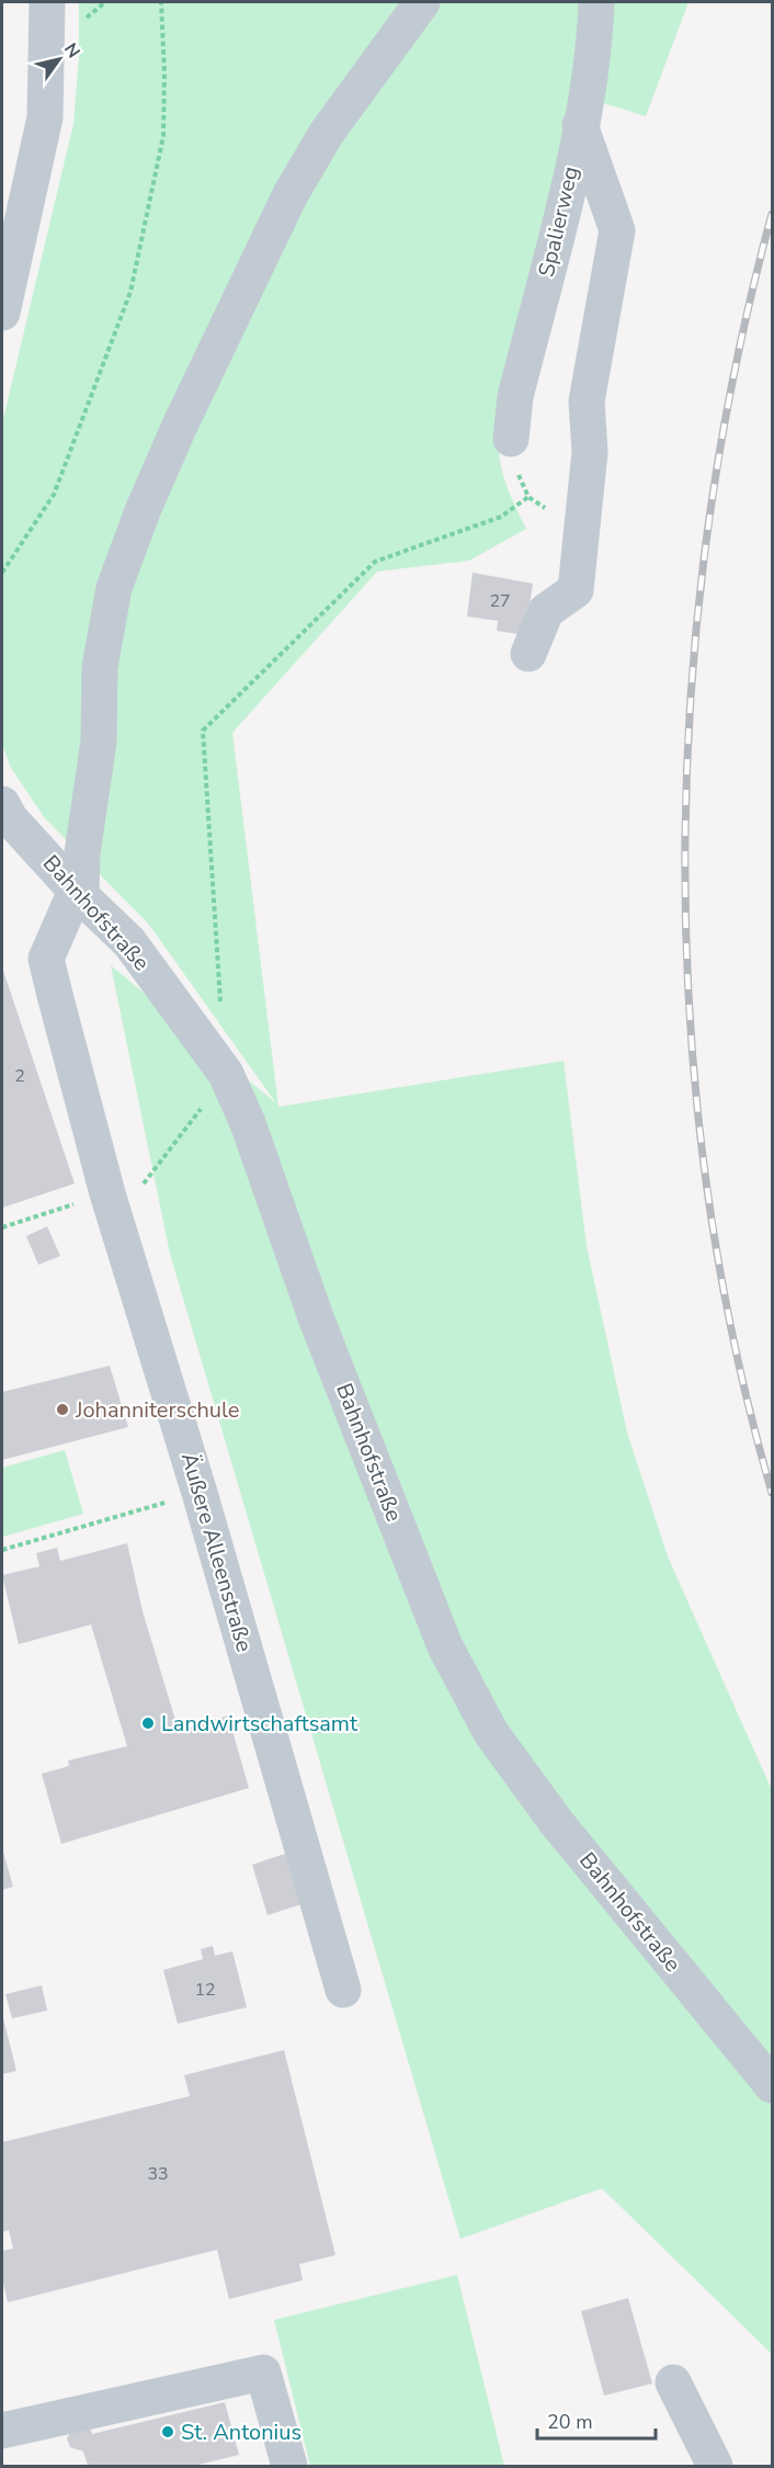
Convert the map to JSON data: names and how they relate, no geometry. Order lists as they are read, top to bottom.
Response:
{
  "streets": {
    "street": ["Spalierweg", "Bahnhofstraße", "Äußere Alleenstraße"]
  },
  "crossings": [
    ["Bahnhofstraße", "Äußere Alleenstraße"]
  ],
  "places": ["Johanniterschule", "Landwirtschaftsamt", "St. Antonius"],
  "house_numbers": [
    "27",
    "2",
    "12",
    "33"
  ],
  "scale_bar": "20 m",
  "north": "top right"
}
